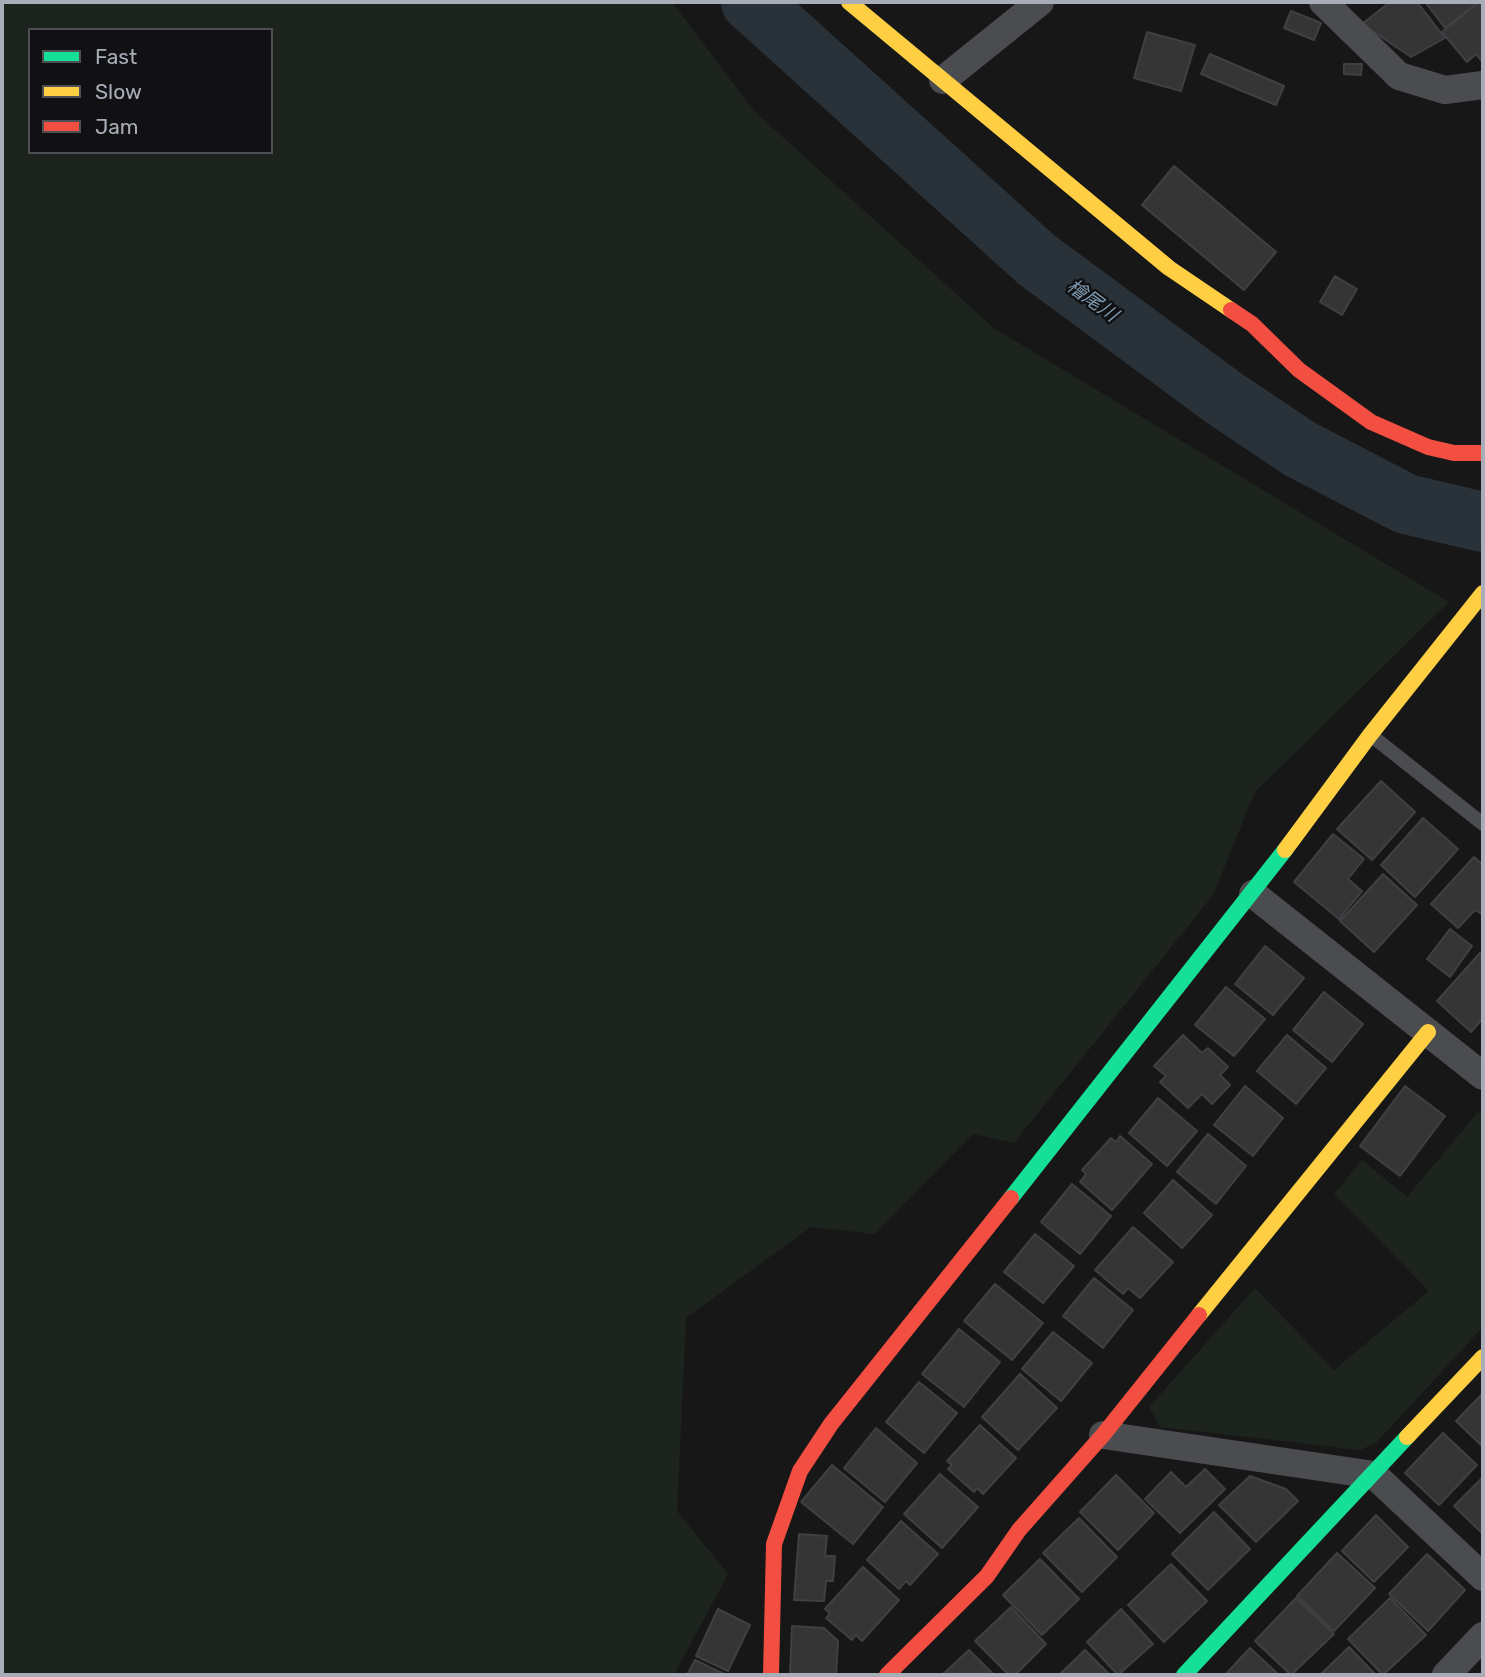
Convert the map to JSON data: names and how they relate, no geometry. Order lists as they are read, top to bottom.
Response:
{
  "water": ["檜尾川"],
  "legend": ["Fast", "Slow", "Jam"]
}
